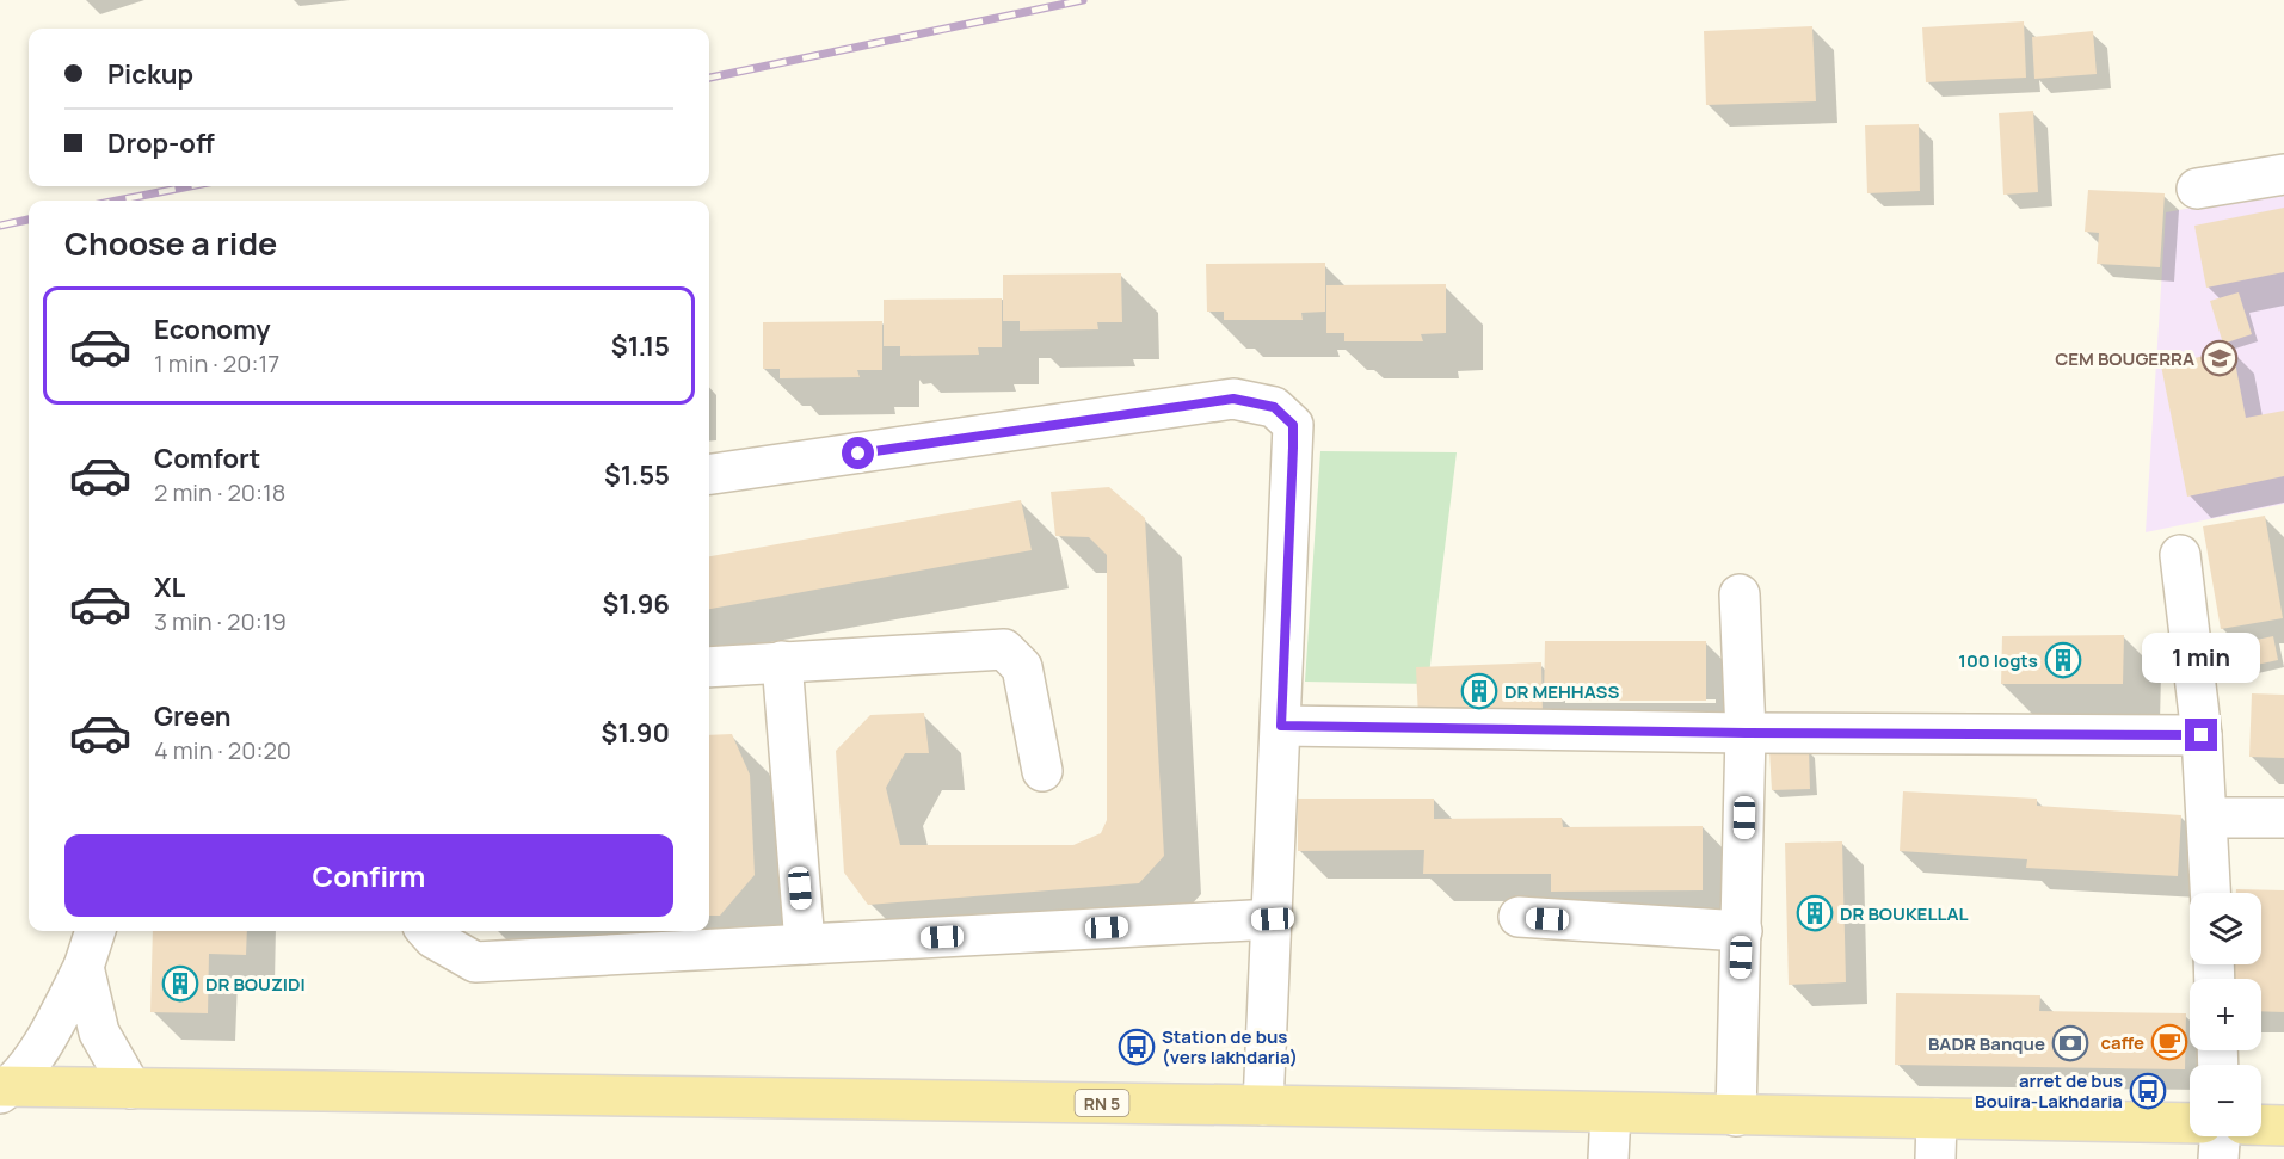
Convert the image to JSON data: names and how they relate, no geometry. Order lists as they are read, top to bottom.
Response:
{
  "streets": {
    "main road": ["RN 5"]
  },
  "places": {
    "school or university": ["CEM BOUGERRA"],
    "building": [
      "100 logts",
      "DR MEHHASS",
      "DR BOUKELLAL",
      "DR BOUZIDI"
    ],
    "cafe": ["caffe"],
    "bank": ["BADR Banque"],
    "bus stop": ["Station de bus (vers lakhdaria)", "arret de bus Bouira-Lakhdaria"]
  },
  "page": {
    "banner": ["Pickup", "Drop-off"],
    "heading": "Choose a ride",
    "list": [
      {
        "name": "Economy",
        "note": "1 min · 20:17",
        "value": "$1.15"
      },
      {
        "name": "Comfort",
        "note": "2 min · 20:18",
        "value": "$1.55"
      },
      {
        "name": "XL",
        "note": "3 min · 20:19",
        "value": "$1.96"
      },
      {
        "name": "Green",
        "note": "4 min · 20:20",
        "value": "$1.90"
      }
    ],
    "bubble": "1 min",
    "buttons": "Confirm",
    "map_buttons": ["+", "−"]
  }
}
